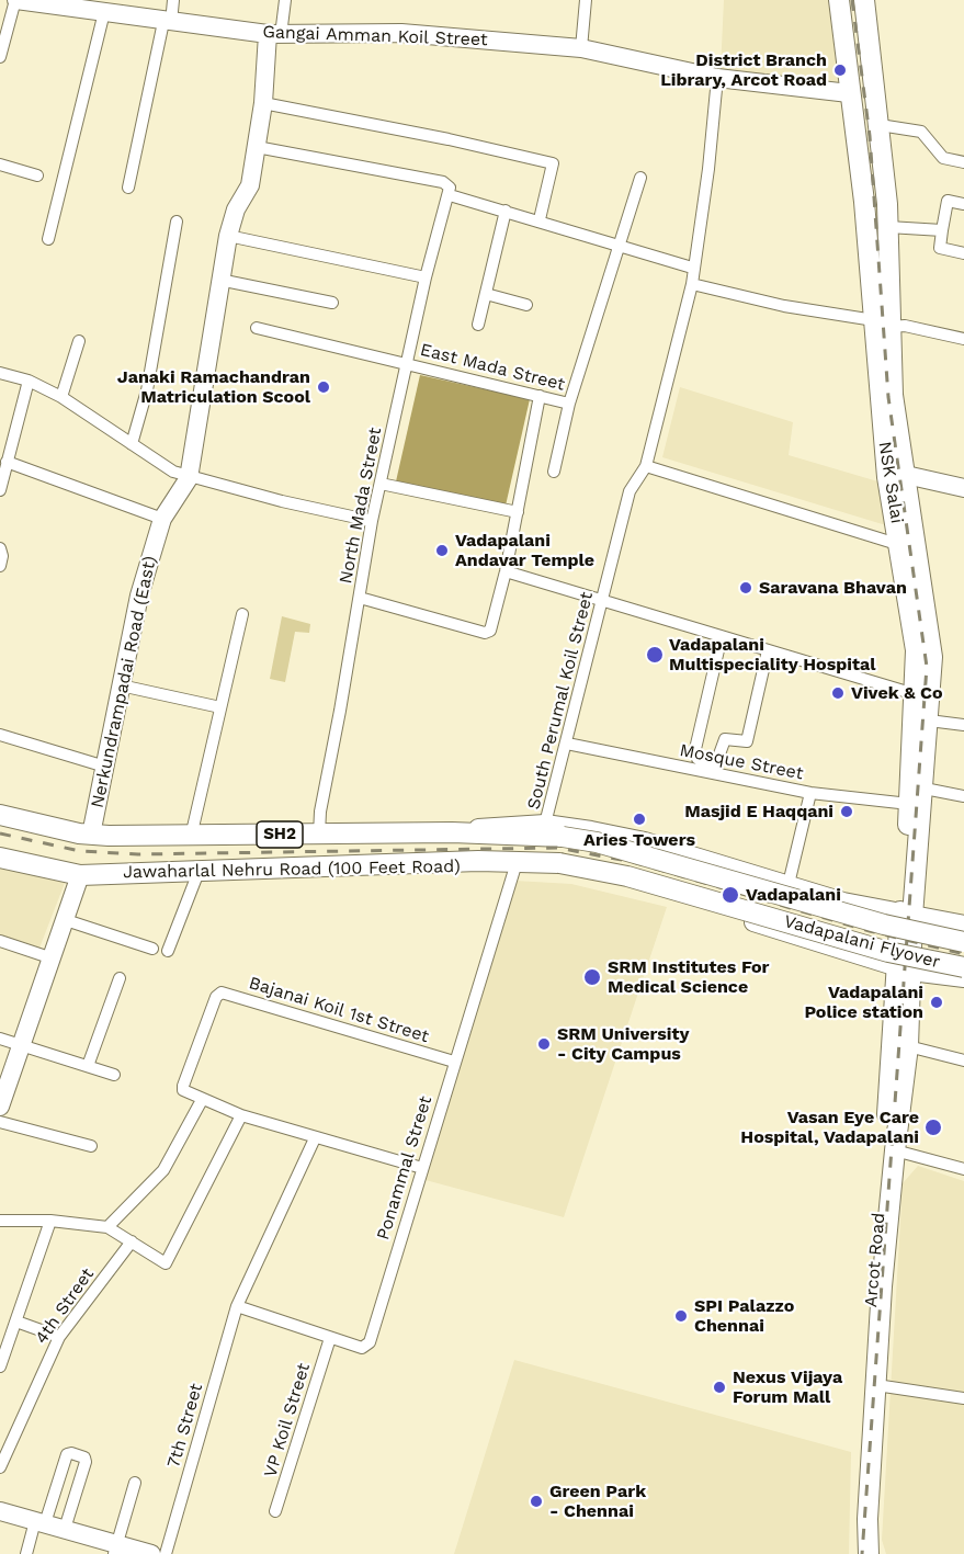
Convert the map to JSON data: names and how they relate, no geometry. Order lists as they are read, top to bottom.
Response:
{
  "streets": {
    "main road": [
      "NSK Salai",
      "SH2",
      "Jawaharlal Nehru Road (100 Feet Road)",
      "Vadapalani Flyover",
      "Arcot Road"
    ],
    "street": [
      "Gangai Amman Koil Street",
      "East Mada Street",
      "North Mada Street",
      "Nerkundrampadai Road (East)",
      "South Perumal Koil Street",
      "Mosque Street",
      "Bajanai Koil 1st Street",
      "Ponammal Street",
      "4th Street",
      "VP Koil Street",
      "7th Street"
    ]
  },
  "crossings": [
    ["Gangai Amman Koil Street", "NSK Salai"],
    ["Gangai Amman Koil Street", "Nerkundrampadai Road (East)"],
    ["Gangai Amman Koil Street", "South Perumal Koil Street"],
    ["East Mada Street", "North Mada Street"],
    ["NSK Salai", "Mosque Street"],
    ["NSK Salai", "Jawaharlal Nehru Road (100 Feet Road)"],
    ["North Mada Street", "Jawaharlal Nehru Road (100 Feet Road)"],
    ["Nerkundrampadai Road (East)", "Jawaharlal Nehru Road (100 Feet Road)"],
    ["South Perumal Koil Street", "Mosque Street"],
    ["South Perumal Koil Street", "Jawaharlal Nehru Road (100 Feet Road)"],
    ["Jawaharlal Nehru Road (100 Feet Road)", "Vadapalani Flyover"],
    ["Jawaharlal Nehru Road (100 Feet Road)", "Ponammal Street"],
    ["Jawaharlal Nehru Road (100 Feet Road)", "Arcot Road"],
    ["Bajanai Koil 1st Street", "Ponammal Street"],
    ["Ponammal Street", "VP Koil Street"],
    ["Ponammal Street", "7th Street"]
  ],
  "places": [
    "District Branch Library, Arcot Road",
    "Janaki Ramachandran Matriculation Scool",
    "Vadapalani Andavar Temple",
    "Saravana Bhavan",
    "Vadapalani Multispeciality Hospital",
    "Vivek & Co",
    "Masjid E Haqqani",
    "Aries Towers",
    "Vadapalani",
    "SRM Institutes For Medical Science",
    "Vadapalani Police station",
    "SRM University - City Campus",
    "Vasan Eye Care Hospital, Vadapalani",
    "SPI Palazzo Chennai",
    "Nexus Vijaya Forum Mall",
    "Green Park - Chennai"
  ]
}
